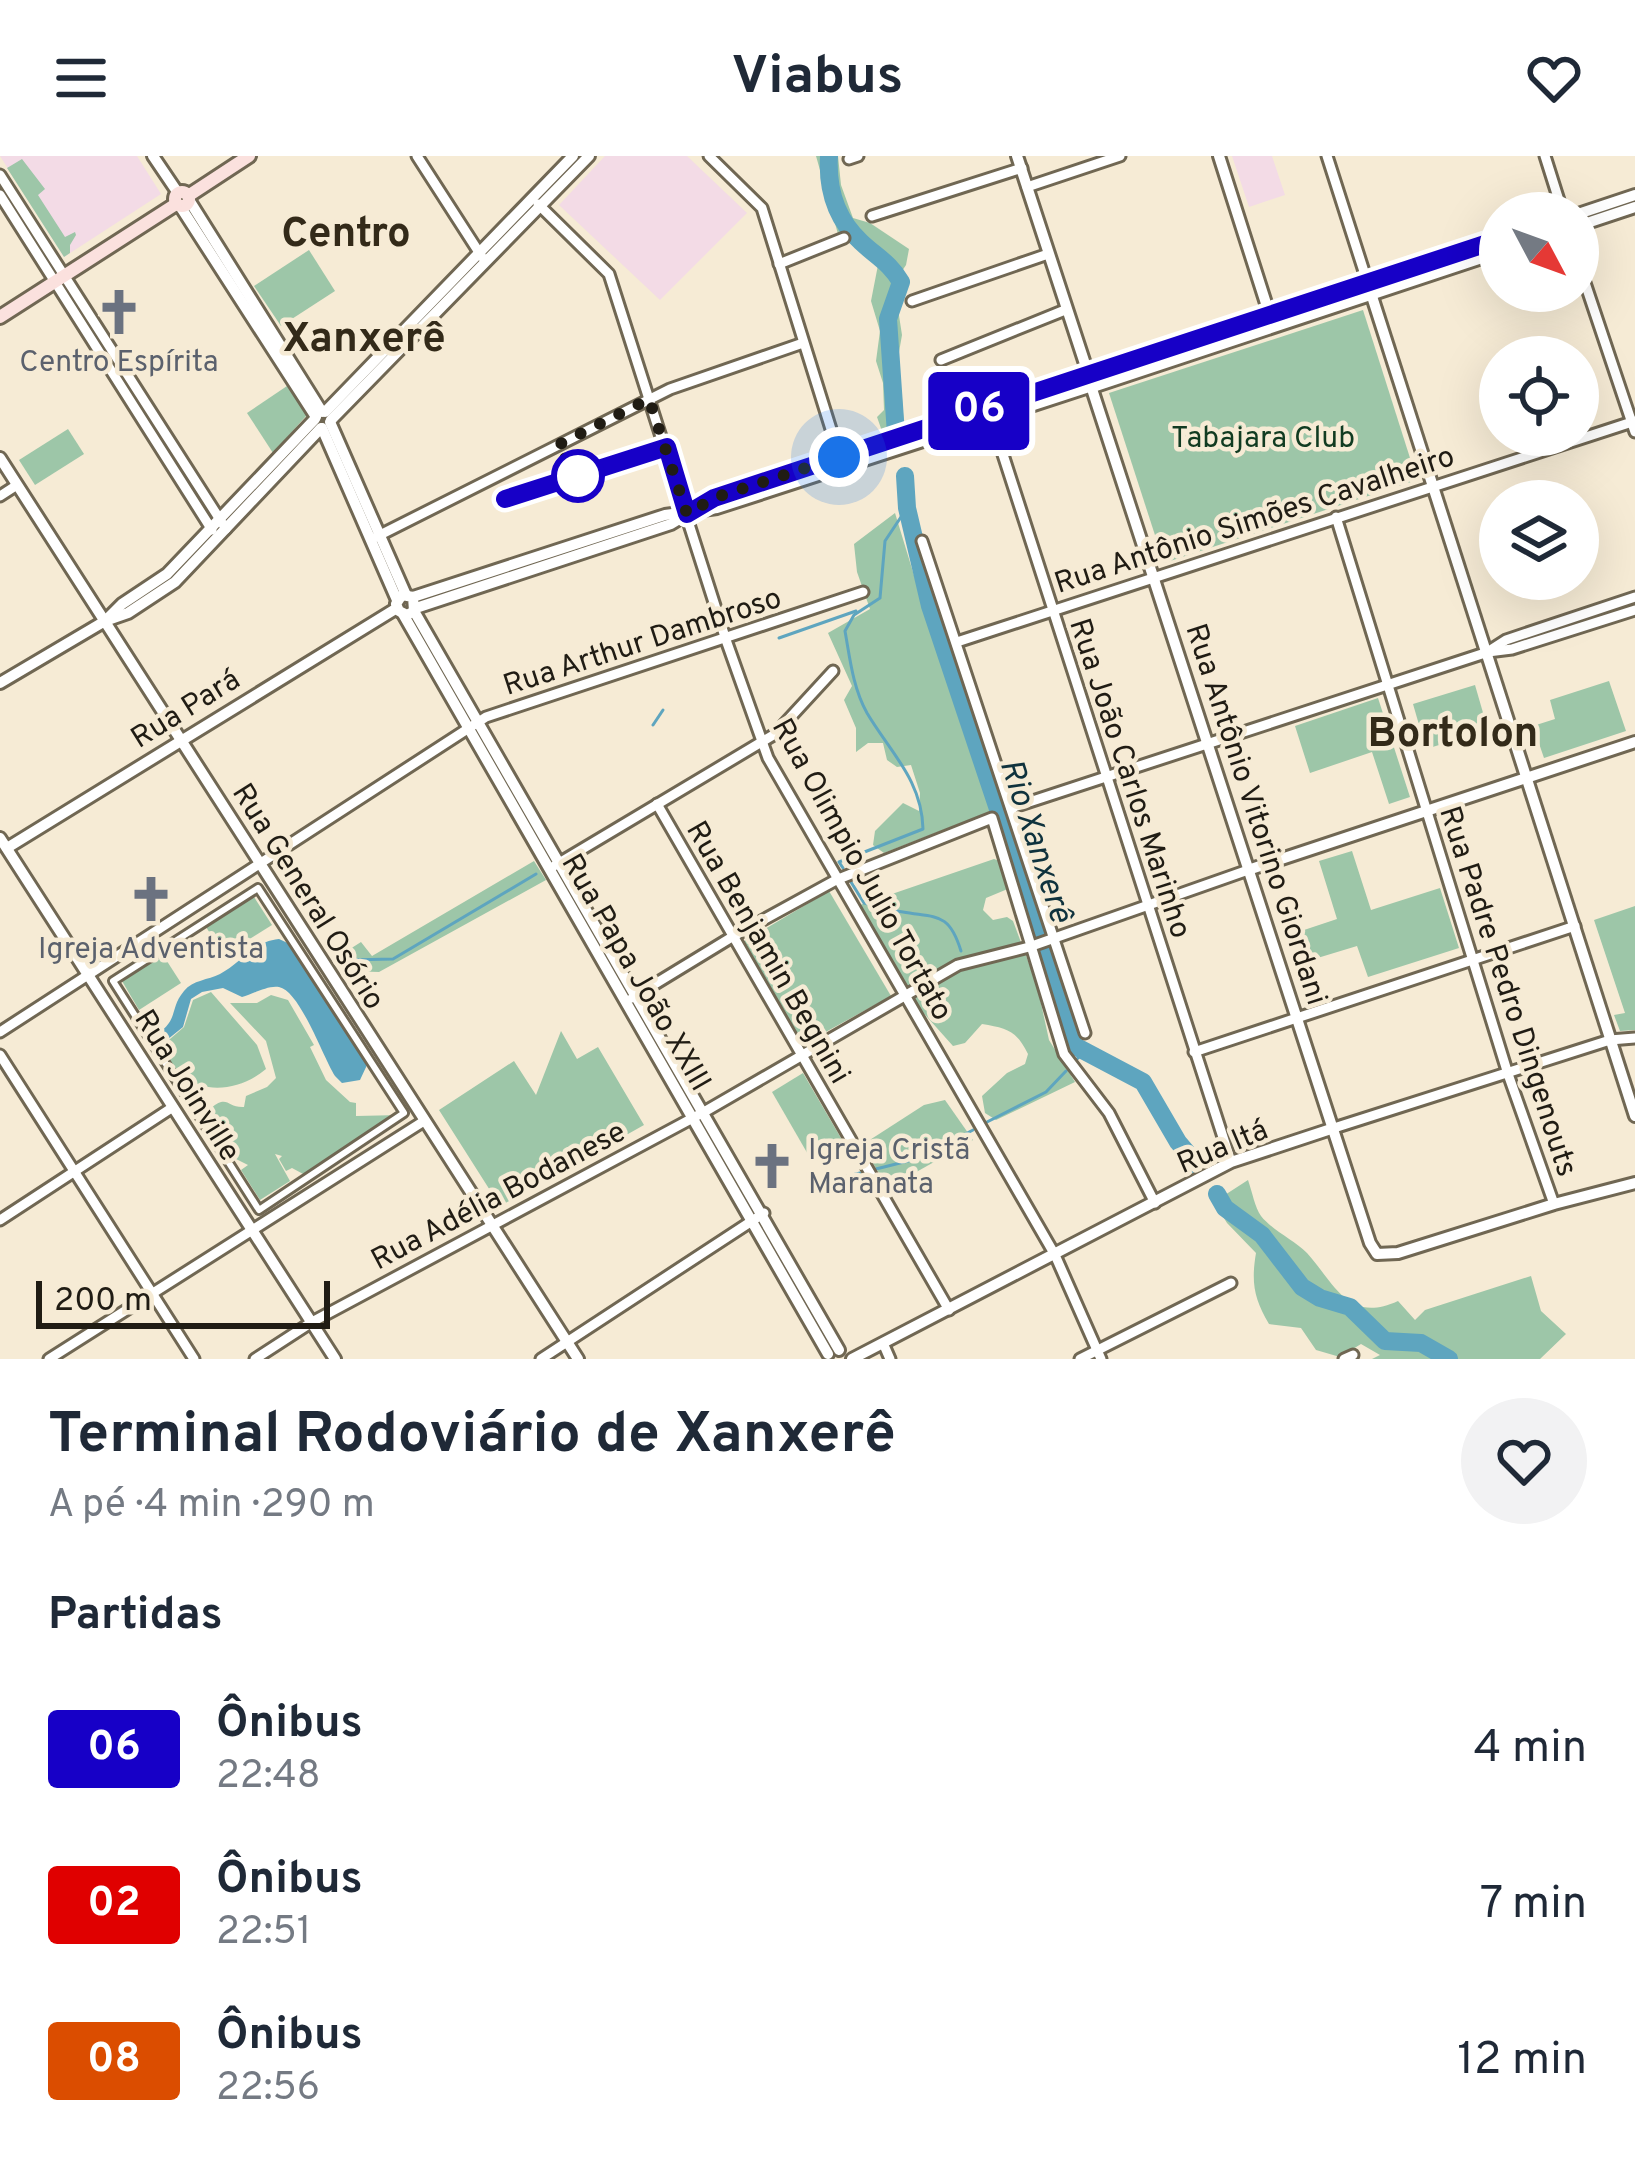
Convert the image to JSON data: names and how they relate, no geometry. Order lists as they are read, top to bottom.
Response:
{
  "streets": {
    "street": [
      "Rua Antônio Simões Cavalheiro",
      "Rua Arthur Dambroso",
      "Rua Pará",
      "Rua João Carlos Marinho",
      "Rua Antônio Vitorino Giordani",
      "Rua Olimpio Julio Tortato",
      "Rua General Osório",
      "Rua Benjamin Begnini",
      "Rua Papa João XXIII",
      "Rua Padre Pedro Dingenouts",
      "Rua Joinville",
      "Rua Itá",
      "Rua Adélia Bodanese"
    ]
  },
  "crossings": [
    ["Rua Antônio Simões Cavalheiro", "Rua João Carlos Marinho"],
    ["Rua Antônio Simões Cavalheiro", "Rua Antônio Vitorino Giordani"],
    ["Rua Antônio Simões Cavalheiro", "Rua Padre Pedro Dingenouts"],
    ["Rua Arthur Dambroso", "Rua Olimpio Julio Tortato"],
    ["Rua Arthur Dambroso", "Rua General Osório"],
    ["Rua Arthur Dambroso", "Rua Papa João XXIII"],
    ["Rua Arthur Dambroso", "Rua Joinville"],
    ["Rua Pará", "Rua João Carlos Marinho"],
    ["Rua Pará", "Rua Antônio Vitorino Giordani"],
    ["Rua Pará", "Rua Olimpio Julio Tortato"],
    ["Rua Pará", "Rua General Osório"],
    ["Rua Pará", "Rua Papa João XXIII"],
    ["Rua Pará", "Rua Joinville"],
    ["Rua João Carlos Marinho", "Rua Itá"],
    ["Rua João Carlos Marinho", "Rua Adélia Bodanese"],
    ["Rua Antônio Vitorino Giordani", "Rua Padre Pedro Dingenouts"],
    ["Rua Antônio Vitorino Giordani", "Rua Itá"],
    ["Rua Antônio Vitorino Giordani", "Rua Adélia Bodanese"],
    ["Rua Olimpio Julio Tortato", "Rua Itá"],
    ["Rua Olimpio Julio Tortato", "Rua Adélia Bodanese"],
    ["Rua General Osório", "Rua Adélia Bodanese"],
    ["Rua Benjamin Begnini", "Rua Itá"],
    ["Rua Benjamin Begnini", "Rua Adélia Bodanese"],
    ["Rua Papa João XXIII", "Rua Itá"],
    ["Rua Papa João XXIII", "Rua Adélia Bodanese"],
    ["Rua Padre Pedro Dingenouts", "Rua Itá"],
    ["Rua Joinville", "Rua Adélia Bodanese"]
  ],
  "districts": ["Centro", "Xanxerê", "Bortolon"],
  "water": ["Rio Xanxerê"],
  "parks": ["Tabajara Club"],
  "places": {
    "church": ["Centro Espírita", "Igreja Adventista", "Igreja Cristã Maranata"]
  },
  "lines": ["bus line 06"],
  "scale_bar": "200 m",
  "north": "bottom right",
  "page": {
    "header": "Viabus",
    "on_map": "06",
    "scale": "200 m",
    "heading": [
      ["Terminal Rodoviário de Xanxerê", "A pé · 4 min · 290 m"],
      "Partidas"
    ],
    "list": [
      {
        "mark": "06",
        "name": "Ônibus",
        "note": "22:48",
        "value": "4 min"
      },
      {
        "mark": "02",
        "name": "Ônibus",
        "note": "22:51",
        "value": "7 min"
      },
      {
        "mark": "08",
        "name": "Ônibus",
        "note": "22:56",
        "value": "12 min"
      }
    ]
  }
}
